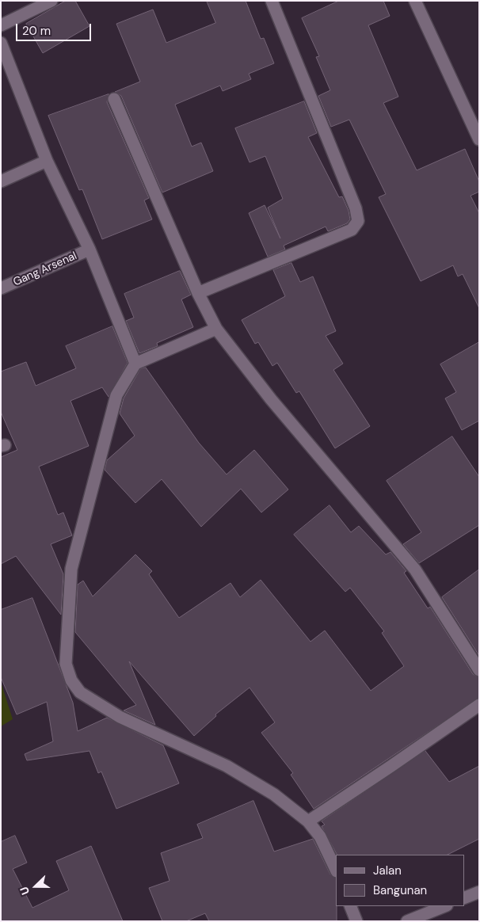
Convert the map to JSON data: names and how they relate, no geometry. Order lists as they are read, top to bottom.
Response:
{
  "streets": {
    "street": ["Gang Arsenal"]
  },
  "legend": ["Jalan", "Bangunan"],
  "scale_bar": "20 m",
  "north": "left"
}
